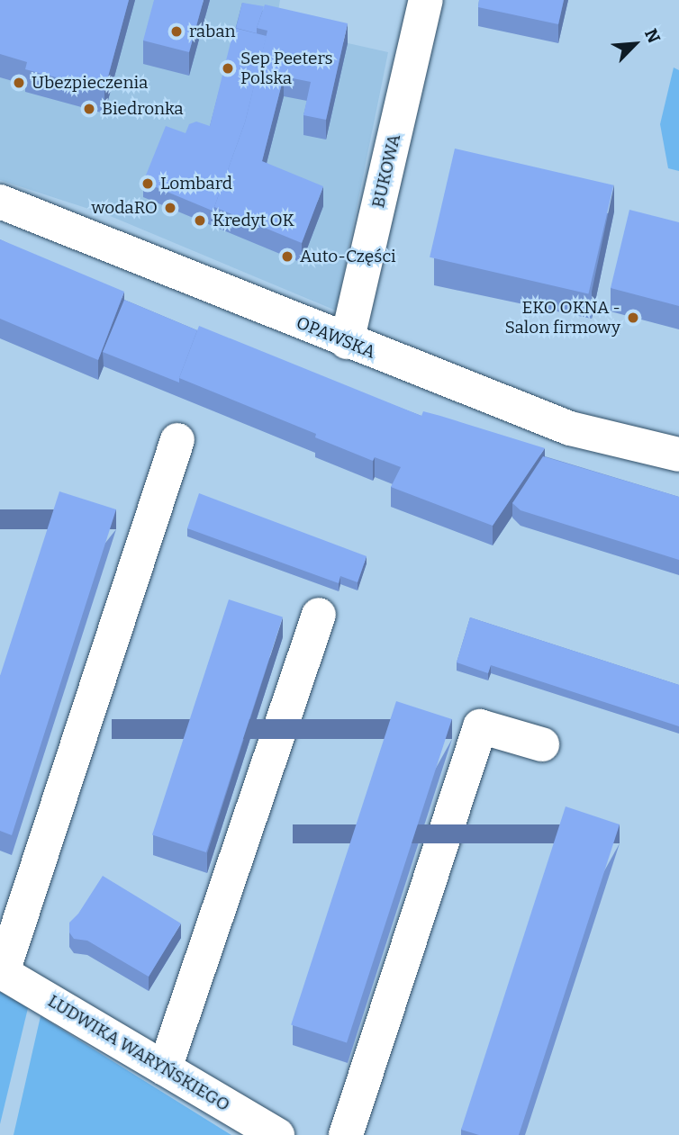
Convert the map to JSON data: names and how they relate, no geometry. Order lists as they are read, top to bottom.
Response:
{
  "streets": {
    "street": ["BUKOWA", "OPAWSKA", "LUDWIKA WARYŃSKIEGO"]
  },
  "crossings": [
    ["BUKOWA", "OPAWSKA"]
  ],
  "places": [
    "raban",
    "Sep Peeters Polska",
    "Ubezpieczenia",
    "Biedronka",
    "Lombard",
    "wodaRO",
    "Kredyt OK",
    "Auto-Części",
    "EKO OKNA - Salon firmowy"
  ],
  "north": "top right"
}
